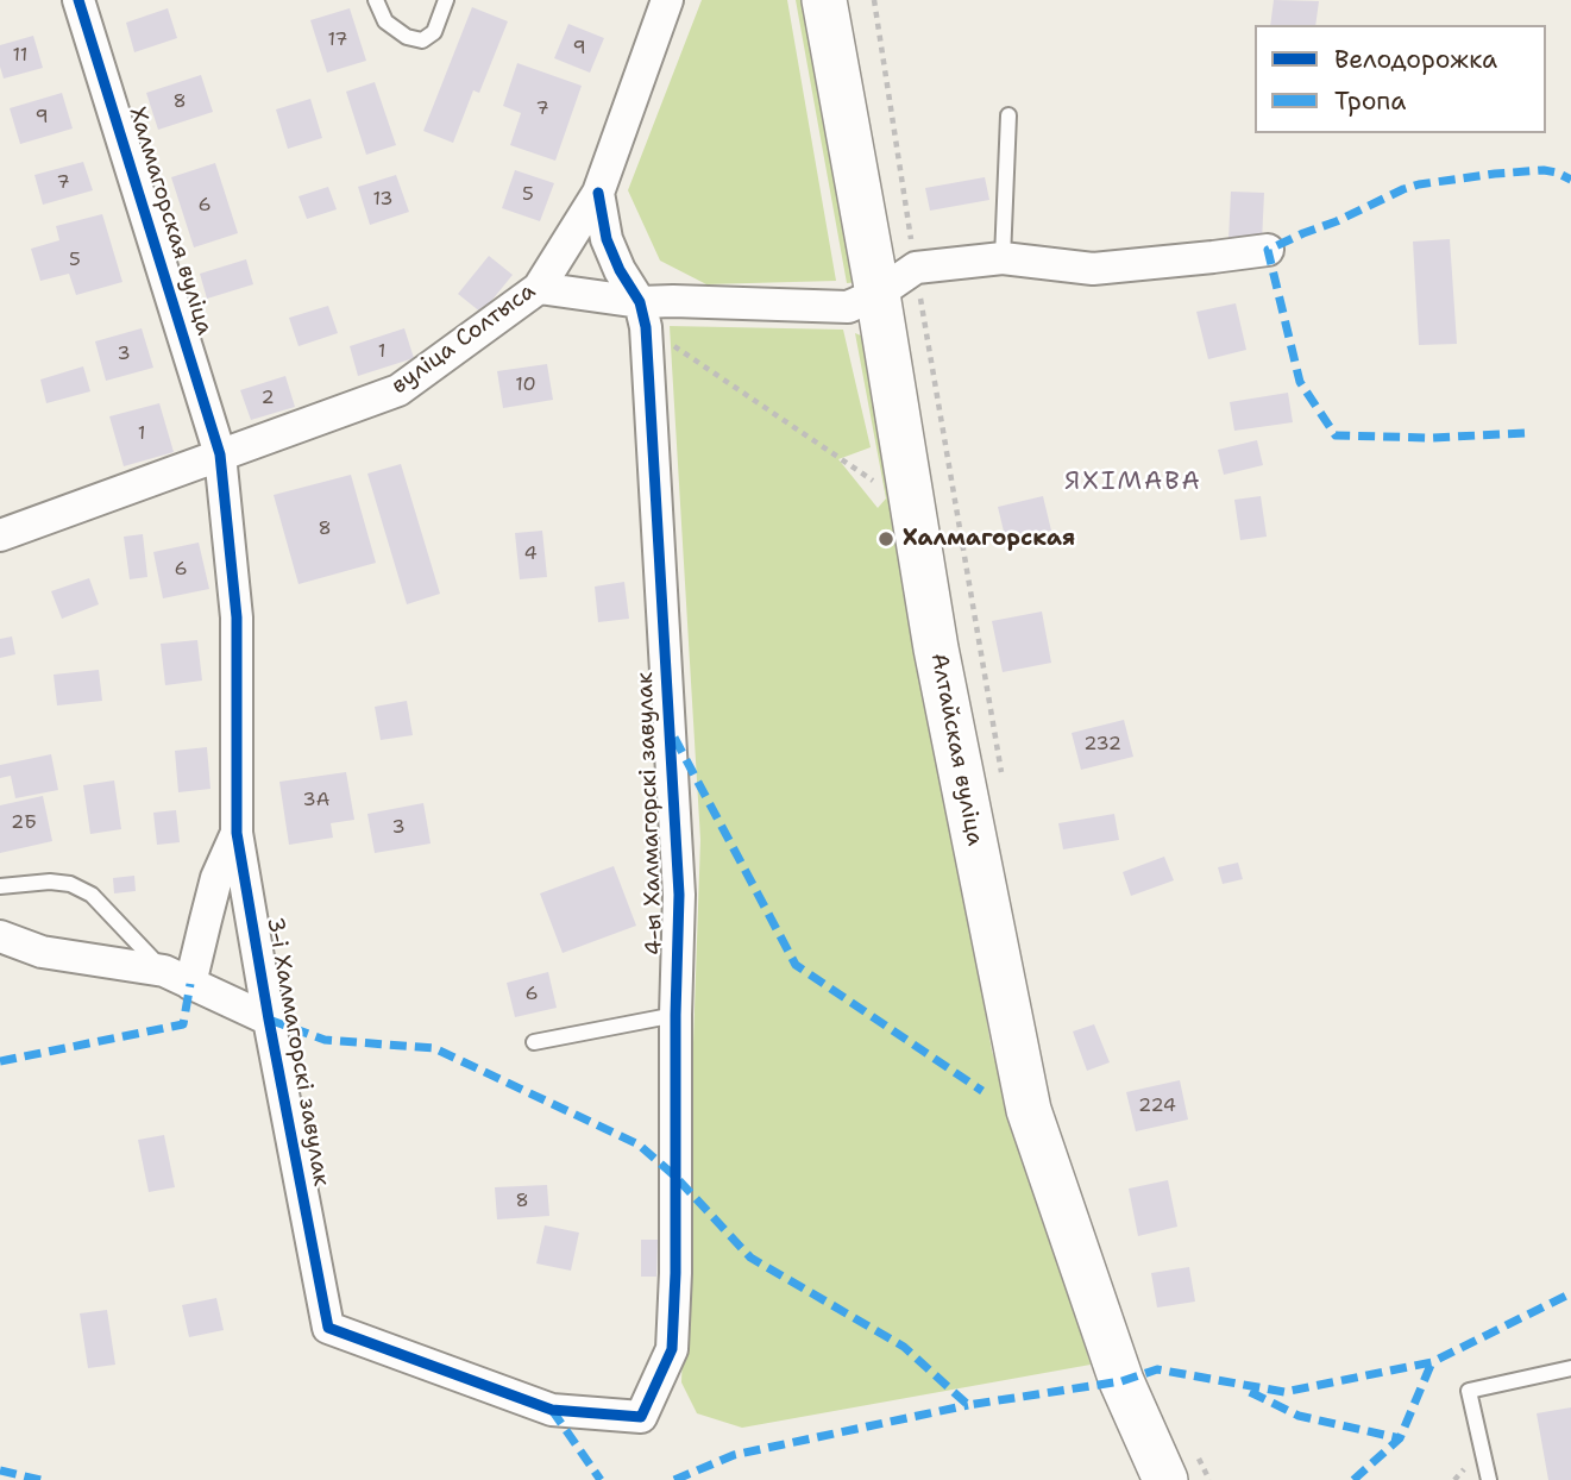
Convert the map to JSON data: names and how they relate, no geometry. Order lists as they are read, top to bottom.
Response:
{
  "streets": {
    "main road": ["Алтайская вуліца"],
    "street": [
      "Халмагорская вуліца",
      "вуліца Солтыса",
      "4-ы Халмагорскі завулак",
      "3-і Халмагорскі завулак"
    ]
  },
  "crossings": [
    ["Халмагорская вуліца", "вуліца Солтыса"],
    ["Халмагорская вуліца", "3-і Халмагорскі завулак"],
    ["вуліца Солтыса", "3-і Халмагорскі завулак"],
    ["4-ы Халмагорскі завулак", "3-і Халмагорскі завулак"]
  ],
  "districts": ["ЯХІМАВА"],
  "places": ["Халмагорская"],
  "house_numbers": [
    "17",
    "9",
    "11",
    "8",
    "7",
    "9",
    "7",
    "5",
    "13",
    "6",
    "5",
    "1",
    "3",
    "10",
    "2",
    "1",
    "8",
    "4",
    "6",
    "232",
    "3А",
    "2Б",
    "3",
    "6",
    "224",
    "8"
  ],
  "legend": ["Велодорожка", "Тропа"]
}
